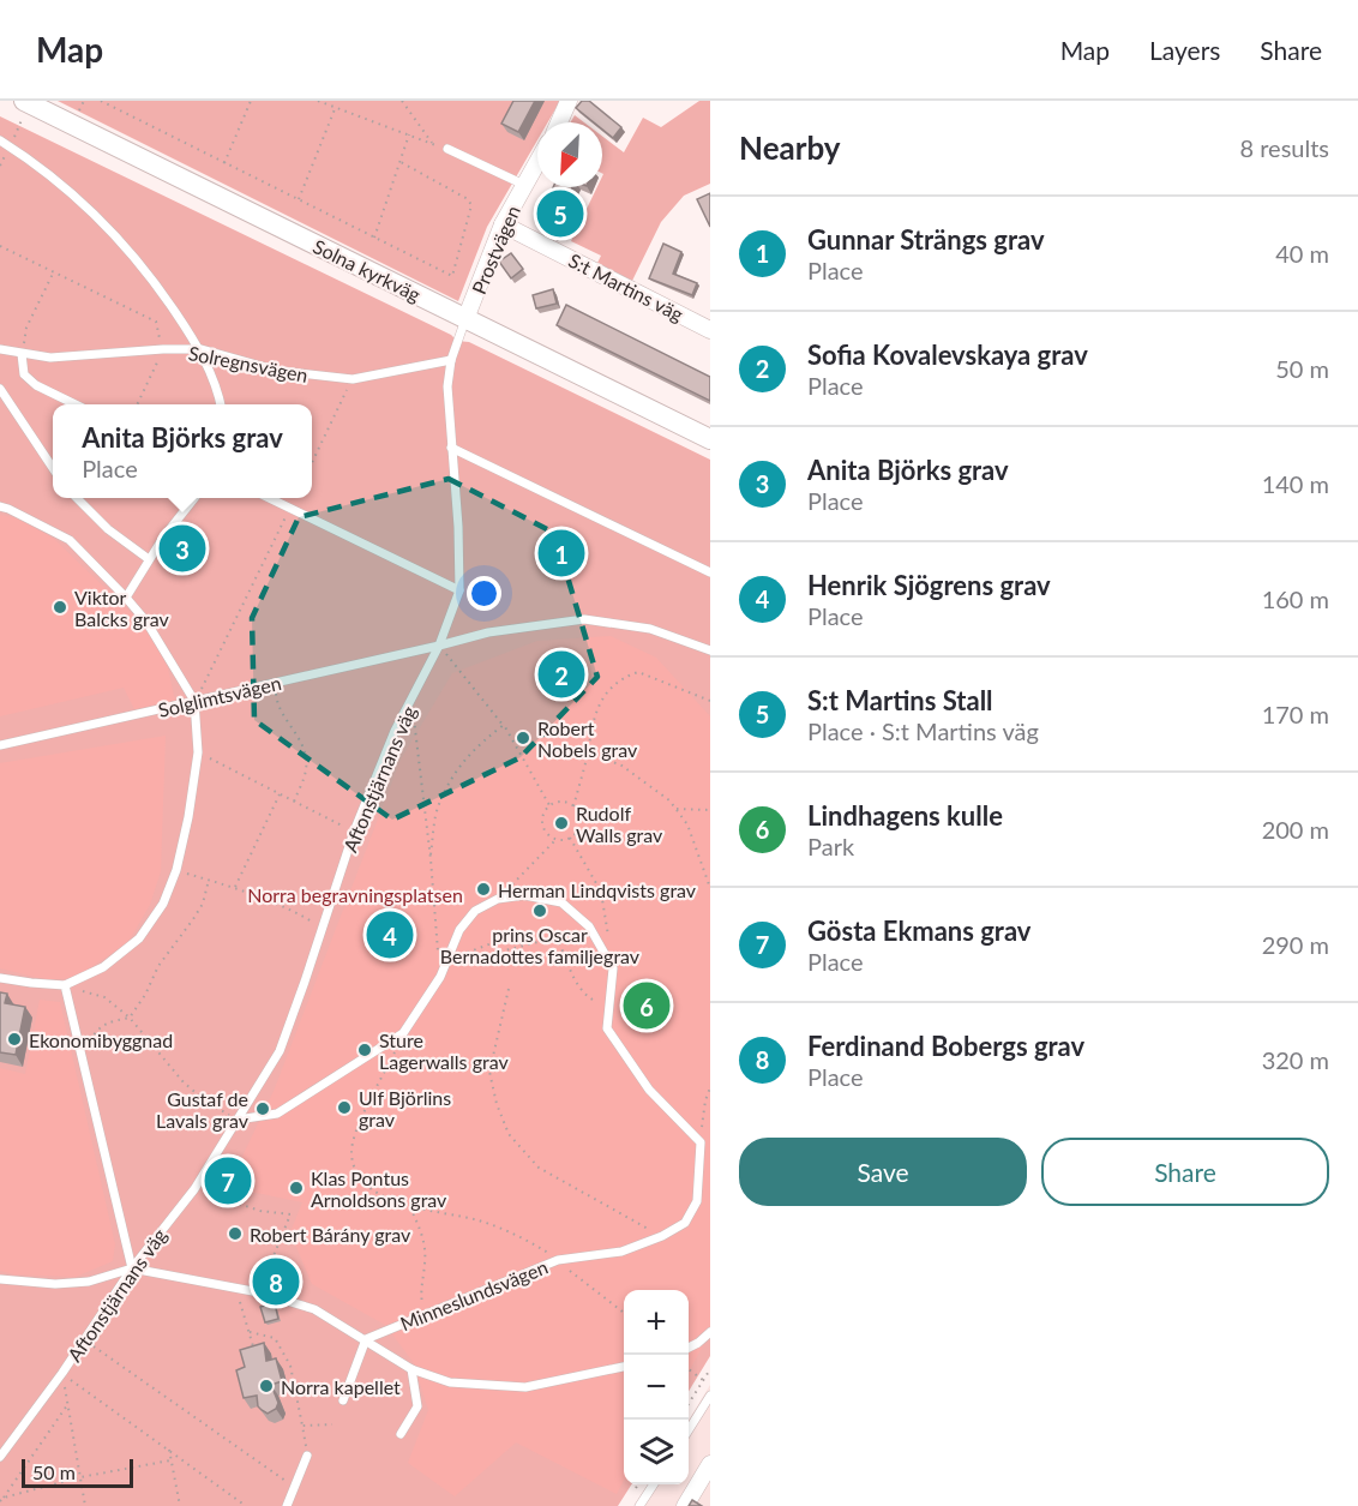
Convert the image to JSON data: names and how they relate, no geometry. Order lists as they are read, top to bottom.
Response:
{
  "streets": {
    "street": ["Prostvägen", "Solna kyrkväg", "S:t Martins väg"],
    "lane": [
      "Solregnsvägen",
      "Solglimtsvägen",
      "Aftonstjärnans väg",
      "Minneslundsvägen"
    ]
  },
  "crossings": [
    ["Prostvägen", "Solna kyrkväg"],
    ["Prostvägen", "S:t Martins väg"],
    ["Prostvägen", "Aftonstjärnans väg"],
    ["Solna kyrkväg", "Aftonstjärnans väg"],
    ["Solregnsvägen", "Aftonstjärnans väg"],
    ["Solglimtsvägen", "Aftonstjärnans väg"]
  ],
  "parks": ["Norra begravningsplatsen"],
  "places": [
    "Viktor Balcks grav",
    "Robert Nobels grav",
    "Rudolf Walls grav",
    "Herman Lindqvists grav",
    "prins Oscar Bernadottes familjegrav",
    "Ekonomibyggnad",
    "Sture Lagerwalls grav",
    "Ulf Björlins grav",
    "Gustaf de Lavals grav",
    "Klas Pontus Arnoldsons grav",
    "Robert Bárány grav",
    "Norra kapellet"
  ],
  "scale_bar": "50 m",
  "north": "bottom left",
  "page": {
    "header": "Map",
    "nav": ["Map", "Layers", "Share"],
    "heading": ["Nearby", "8 results"],
    "pins": [
      "5",
      "3",
      "1",
      "2",
      "4",
      "6",
      "7",
      "8"
    ],
    "list": [
      {
        "mark": "1",
        "name": "Gunnar Strängs grav",
        "note": "Place",
        "value": "40 m"
      },
      {
        "mark": "2",
        "name": "Sofia Kovalevskaya grav",
        "note": "Place",
        "value": "50 m"
      },
      {
        "mark": "3",
        "name": "Anita Björks grav",
        "note": "Place",
        "value": "140 m"
      },
      {
        "mark": "4",
        "name": "Henrik Sjögrens grav",
        "note": "Place",
        "value": "160 m"
      },
      {
        "mark": "5",
        "name": "S:t Martins Stall",
        "note": "Place · S:t Martins väg",
        "value": "170 m"
      },
      {
        "mark": "6",
        "name": "Lindhagens kulle",
        "note": "Park",
        "value": "200 m"
      },
      {
        "mark": "7",
        "name": "Gösta Ekmans grav",
        "note": "Place",
        "value": "290 m"
      },
      {
        "mark": "8",
        "name": "Ferdinand Bobergs grav",
        "note": "Place",
        "value": "320 m"
      }
    ],
    "popup": ["Anita Björks grav", "Place"],
    "buttons": ["Save", "Share"],
    "map_buttons": ["+", "−"],
    "scale": "50 m"
  }
}
